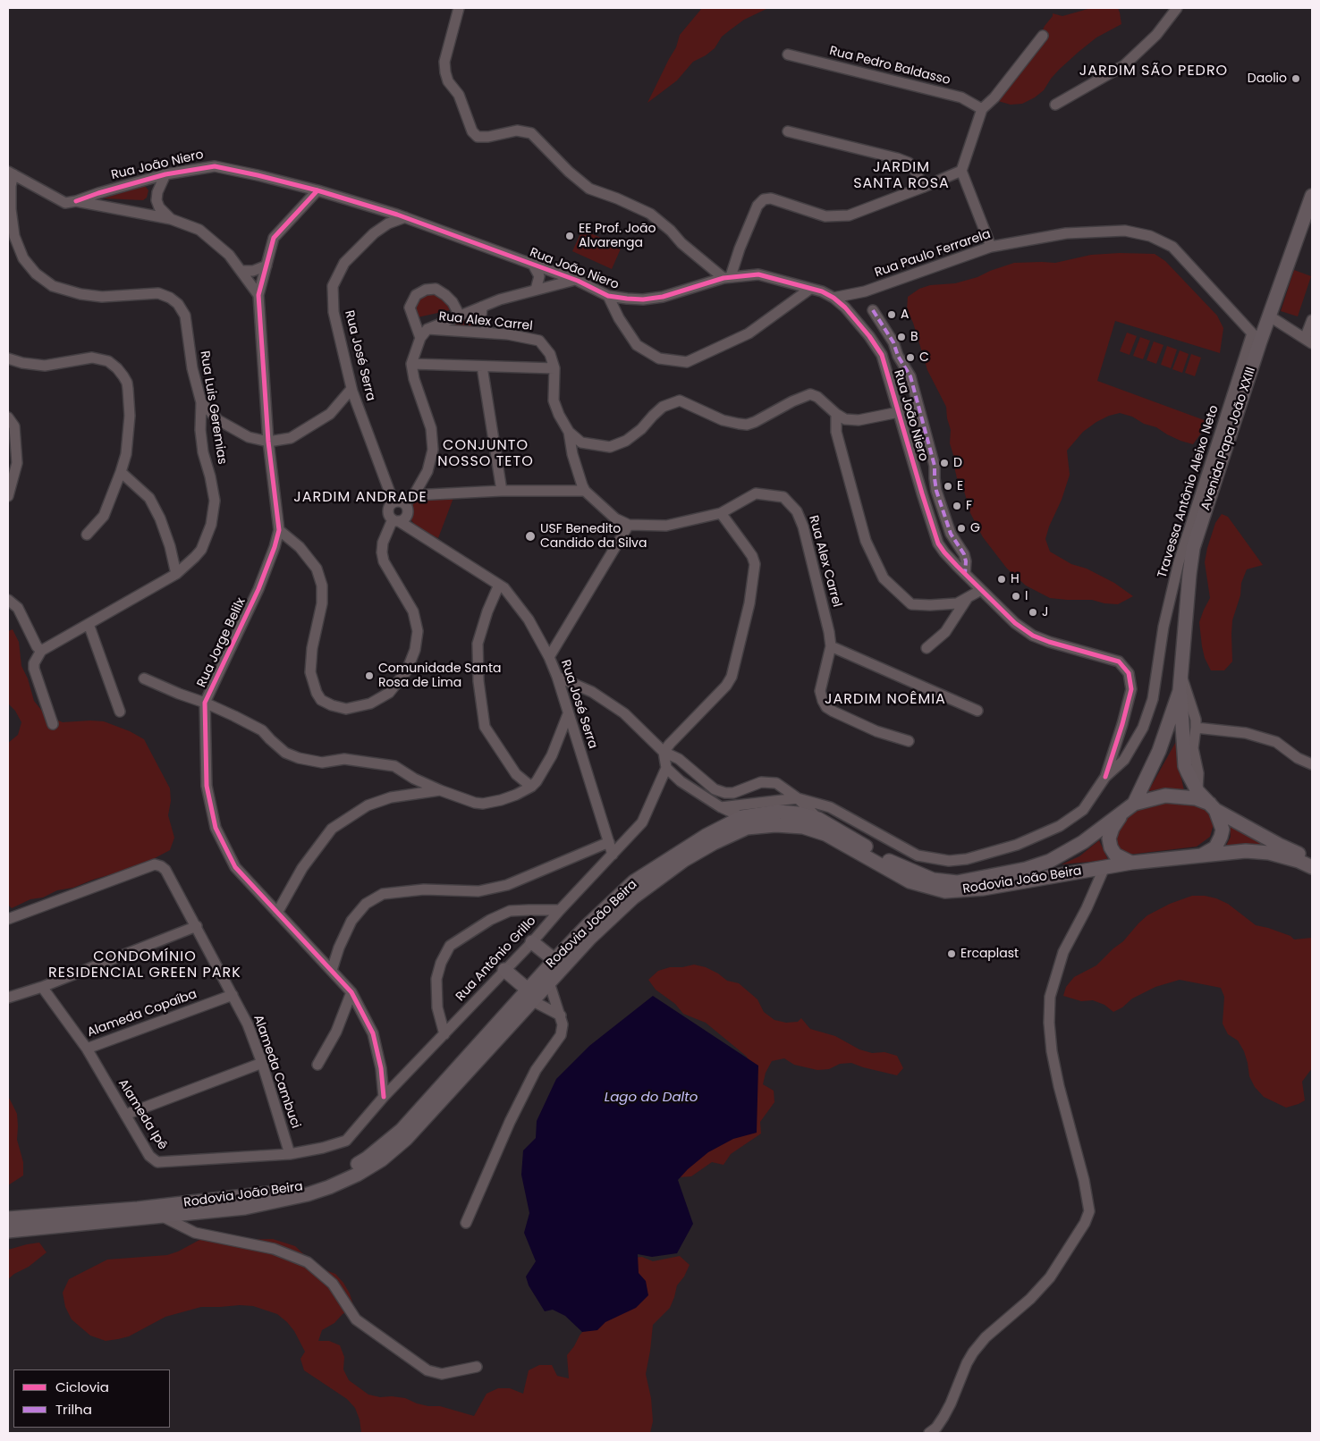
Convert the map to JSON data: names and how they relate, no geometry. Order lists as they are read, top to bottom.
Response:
{
  "streets": {
    "main road": ["Avenida Papa João XXIII", "Rodovia João Beira"],
    "street": [
      "Rua Pedro Baldasso",
      "Rua João Niero",
      "Rua Paulo Ferrarela",
      "Rua Alex Carrel",
      "Rua José Serra",
      "Rua Luis Geremias",
      "Travessa Antônio Aleixo Neto",
      "Rua Jorge Belilx",
      "Rua Antônio Grillo",
      "Alameda Copaíba",
      "Alameda Cambuci",
      "Alameda Ipê"
    ]
  },
  "crossings": [
    ["Rua João Niero", "Rua Paulo Ferrarela"],
    ["Rua João Niero", "Rua José Serra"],
    ["Rua João Niero", "Travessa Antônio Aleixo Neto"],
    ["Rua João Niero", "Rua Jorge Belilx"],
    ["Rua Paulo Ferrarela", "Avenida Papa João XXIII"],
    ["Rua Paulo Ferrarela", "Travessa Antônio Aleixo Neto"],
    ["Rua José Serra", "Rua Antônio Grillo"],
    ["Avenida Papa João XXIII", "Travessa Antônio Aleixo Neto"],
    ["Avenida Papa João XXIII", "Rodovia João Beira"],
    ["Rua Jorge Belilx", "Rua Antônio Grillo"],
    ["Rua Antônio Grillo", "Alameda Ipê"],
    ["Alameda Copaíba", "Alameda Cambuci"],
    ["Alameda Copaíba", "Alameda Ipê"],
    ["Alameda Cambuci", "Alameda Ipê"]
  ],
  "districts": [
    "JARDIM SÃO PEDRO",
    "JARDIM SANTA ROSA",
    "CONJUNTO NOSSO TETO",
    "JARDIM ANDRADE",
    "JARDIM NOÊMIA",
    "CONDOMÍNIO RESIDENCIAL GREEN PARK"
  ],
  "water": ["Lago do Dalto"],
  "places": [
    "Daolio",
    "EE Prof. João Alvarenga",
    "A",
    "B",
    "C",
    "D",
    "E",
    "F",
    "G",
    "USF Benedito Candido da Silva",
    "H",
    "I",
    "J",
    "Comunidade Santa Rosa de Lima",
    "Ercaplast"
  ],
  "legend": ["Ciclovia", "Trilha"]
}
